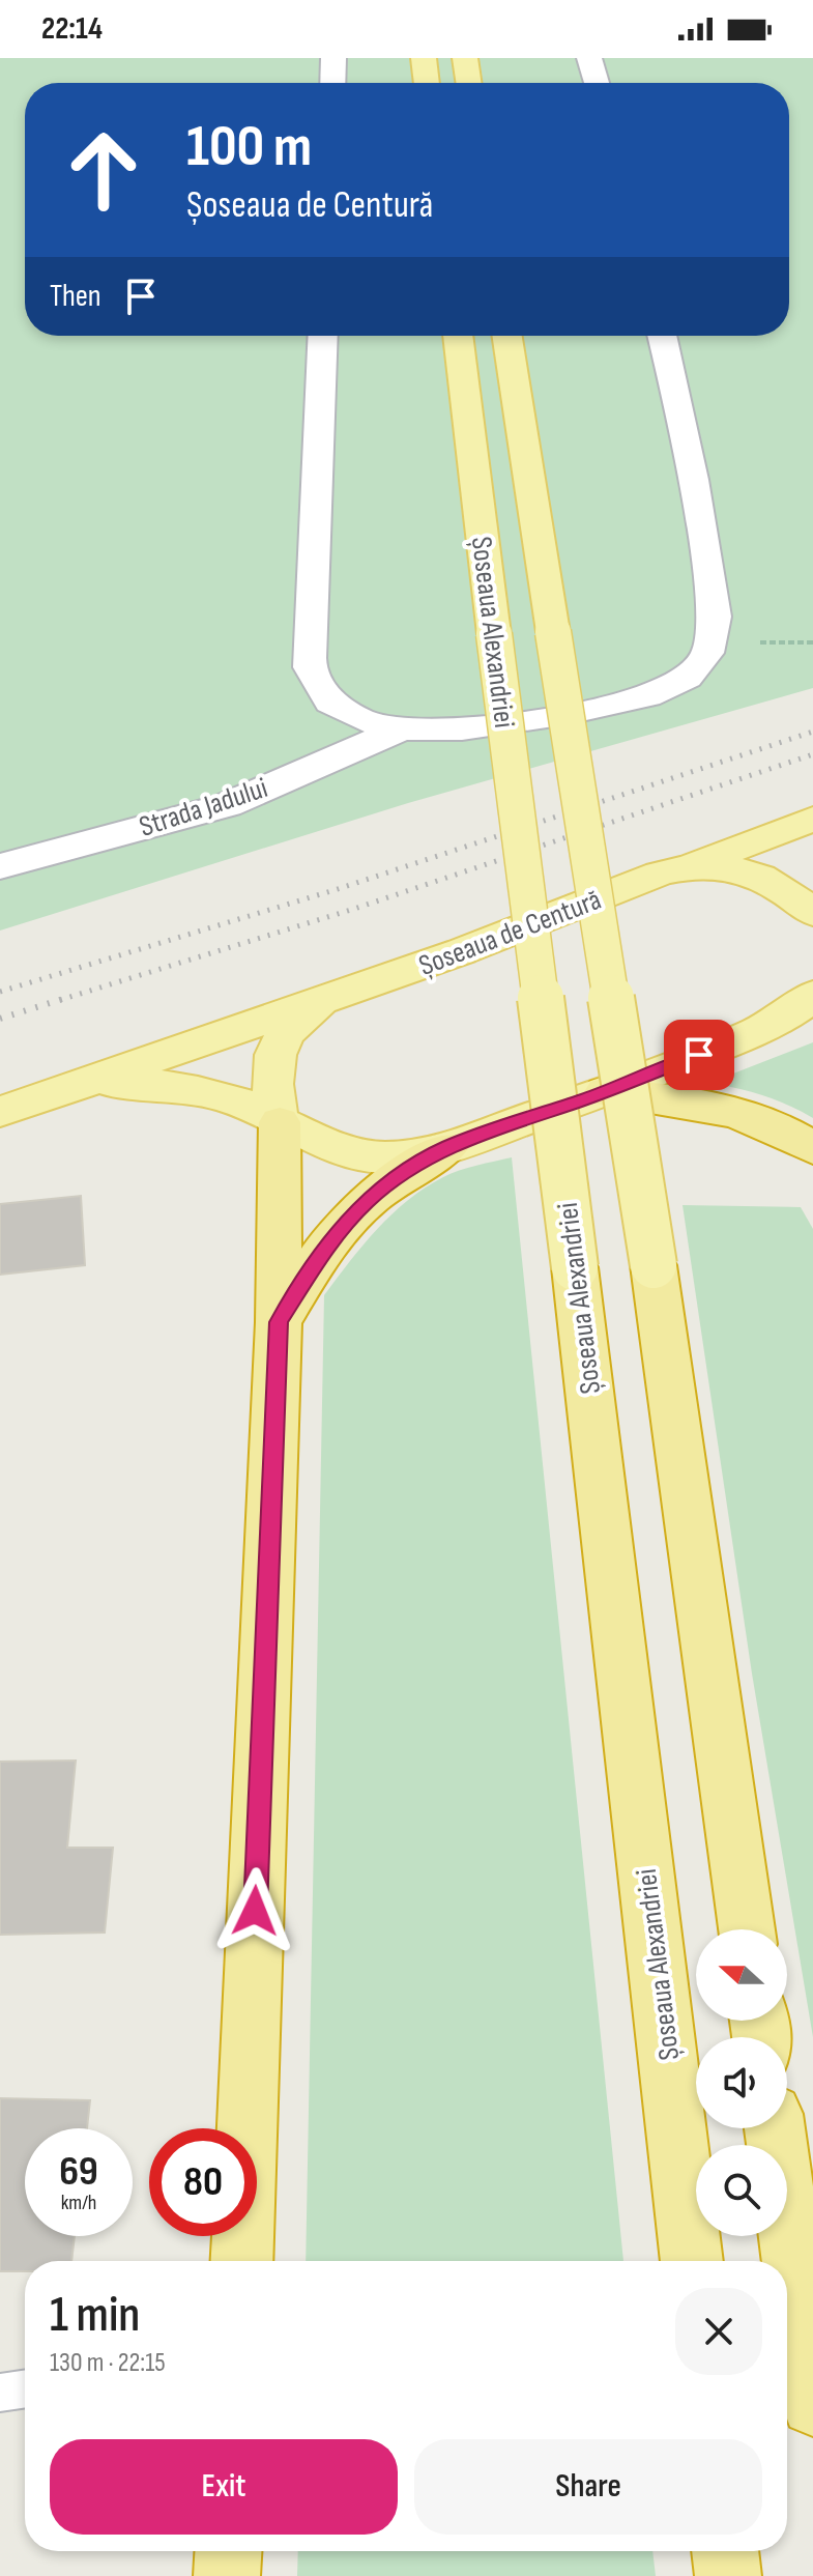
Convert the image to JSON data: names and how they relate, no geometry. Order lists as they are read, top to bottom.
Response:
{
  "streets": {
    "highway": ["Șoseaua Alexandriei"],
    "main road": ["Șoseaua de Centură"],
    "street": ["Strada Jadului"]
  },
  "north": "left",
  "page": {
    "status": "22:14",
    "turn": ["100 m", "Șoseaua de Centură"],
    "then": "Then",
    "speed": "69 km/h",
    "limit": "80",
    "heading": ["1 min", "130 m · 22:15"],
    "buttons": ["Exit", "Share"]
  }
}
